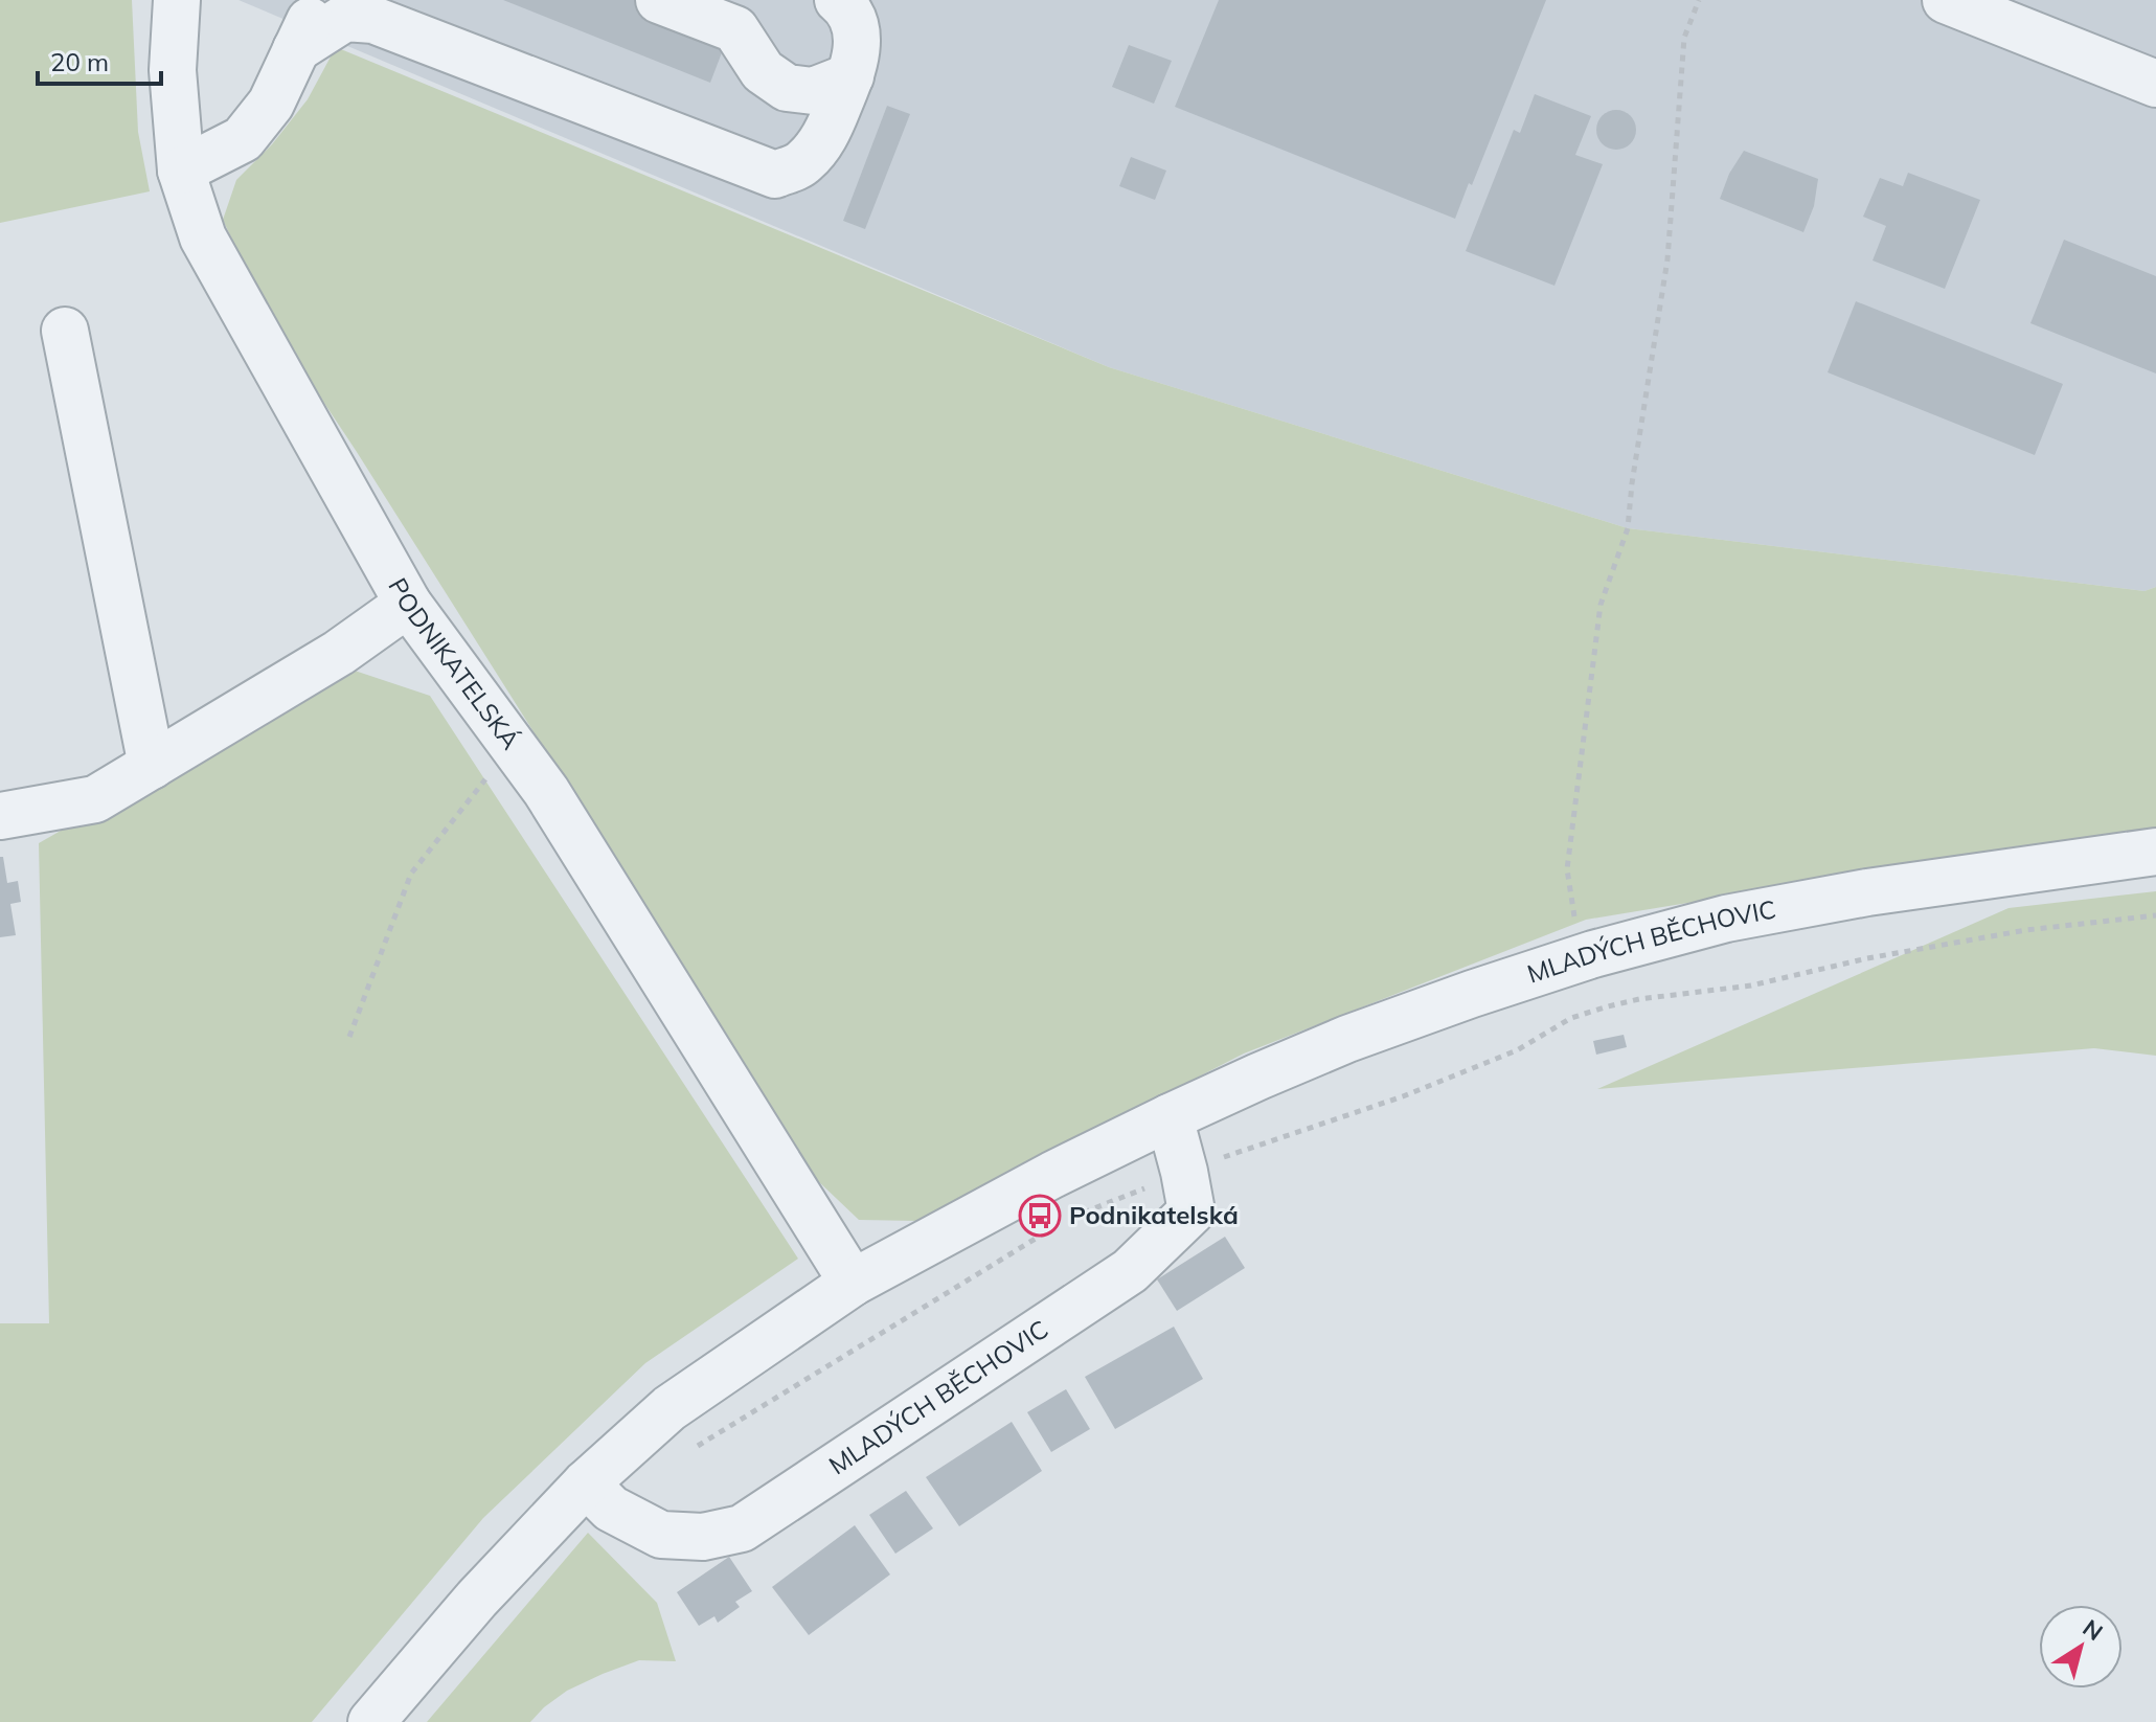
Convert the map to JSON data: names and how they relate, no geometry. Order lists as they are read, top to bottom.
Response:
{
  "streets": {
    "street": ["PODNIKATELSKÁ", "MLADÝCH BĚCHOVIC"]
  },
  "crossings": [
    ["PODNIKATELSKÁ", "MLADÝCH BĚCHOVIC"]
  ],
  "places": {
    "bus stop": ["Podnikatelská"]
  },
  "scale_bar": "20 m",
  "north": "top right"
}
